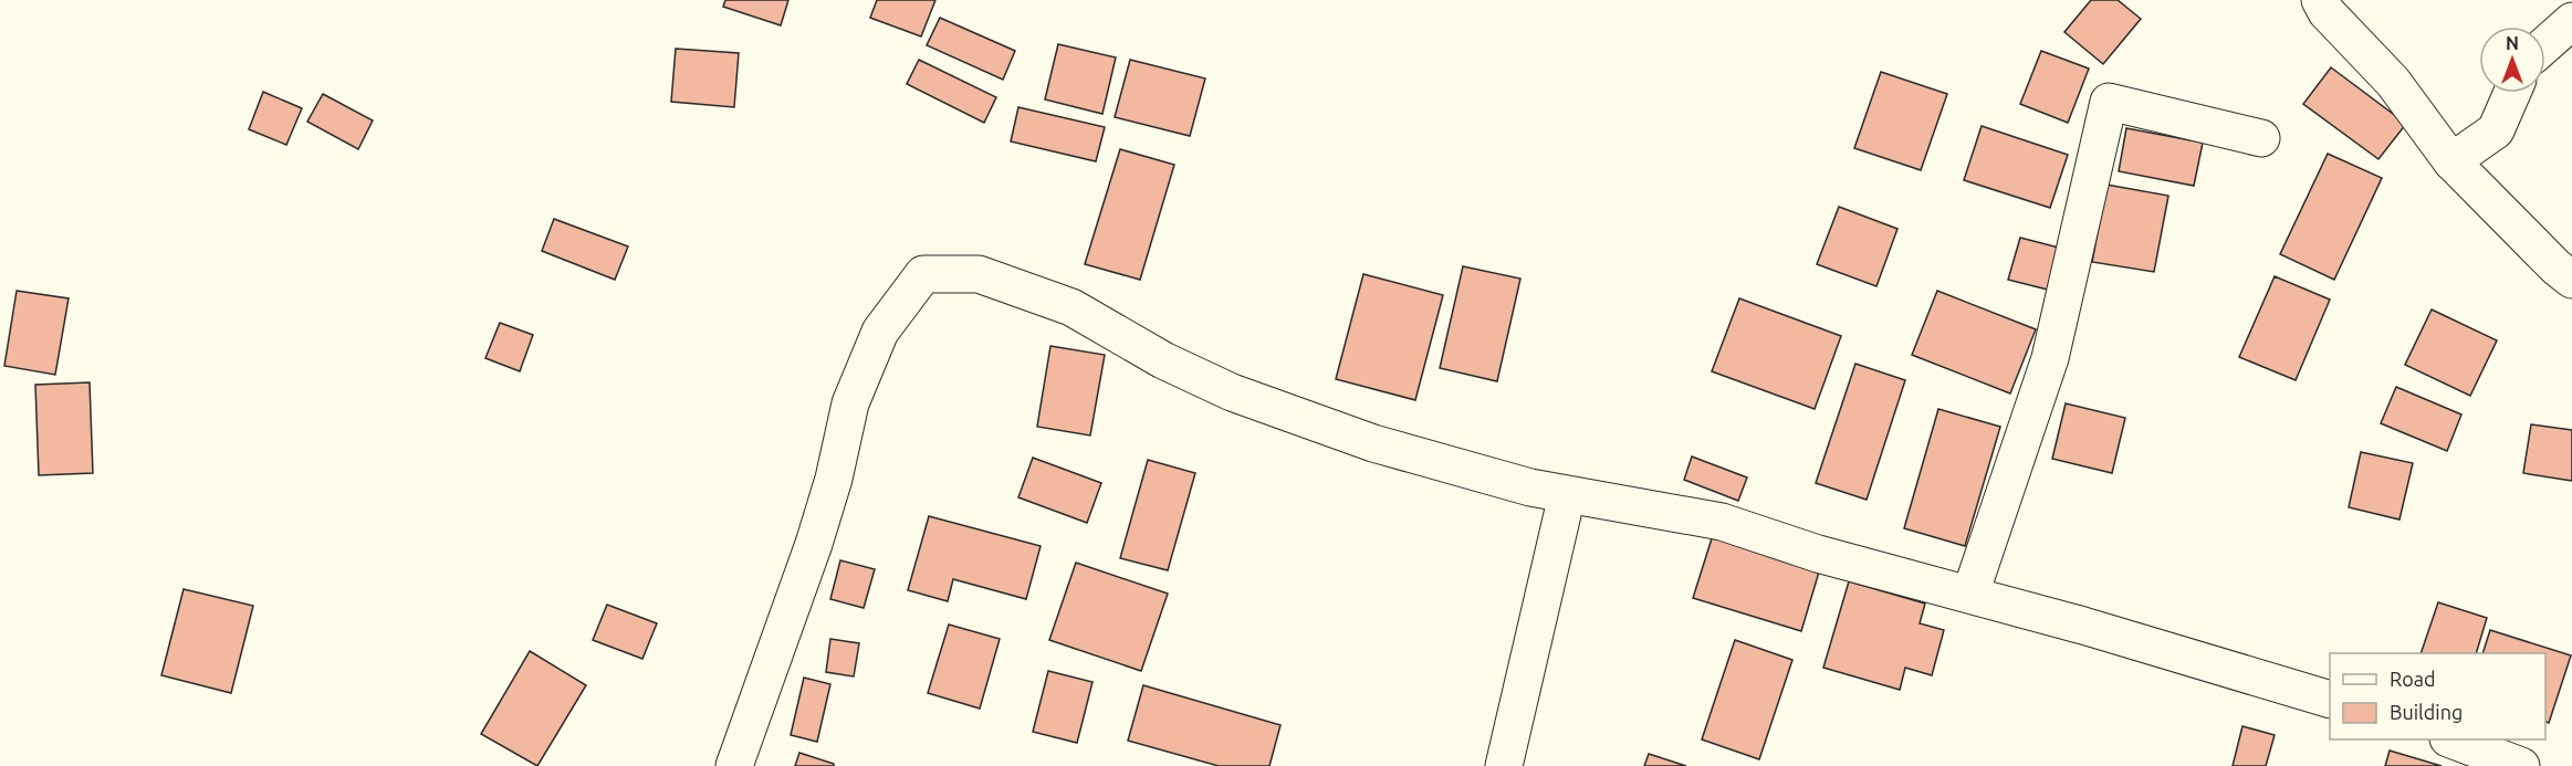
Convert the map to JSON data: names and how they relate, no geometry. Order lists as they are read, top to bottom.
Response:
{
  "legend": ["Road", "Building"],
  "north": "top"
}
